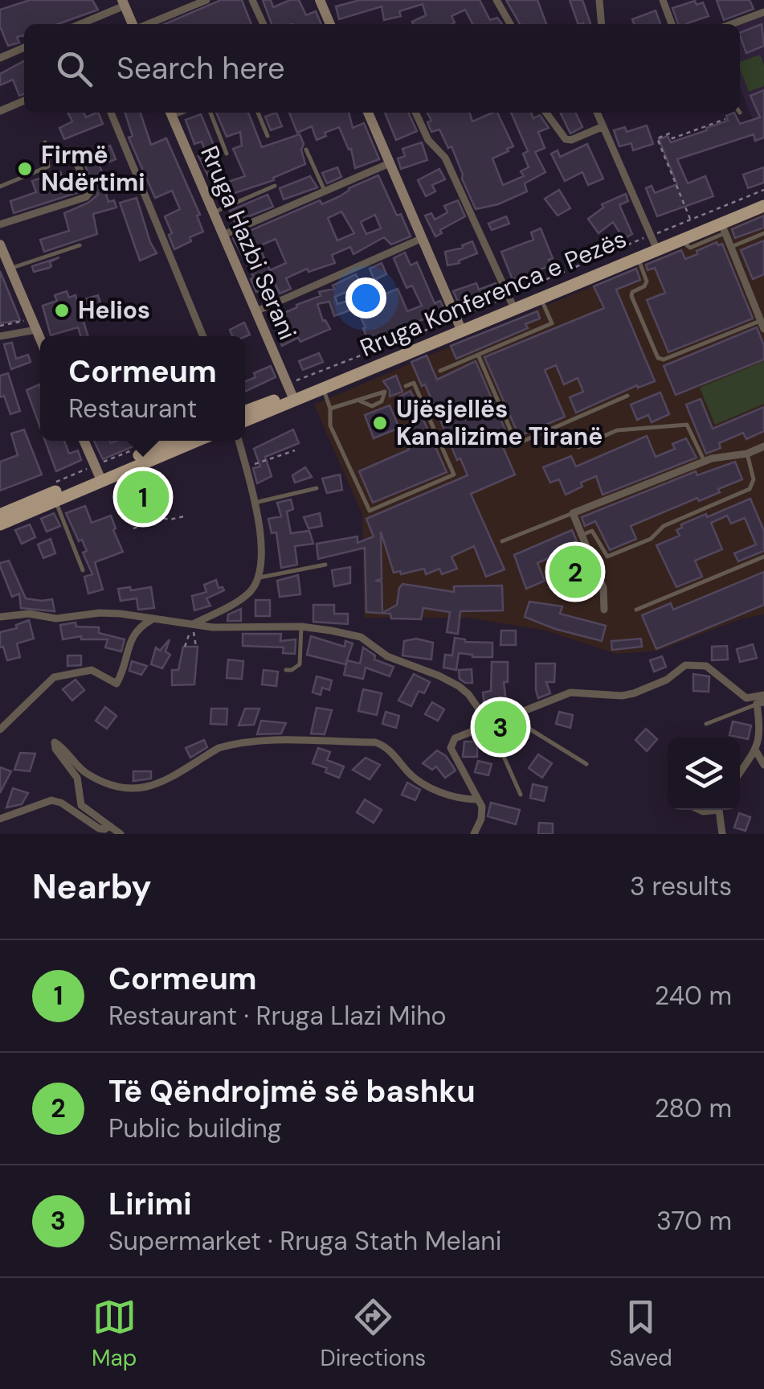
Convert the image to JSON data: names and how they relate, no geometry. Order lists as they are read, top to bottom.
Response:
{
  "streets": {
    "main road": ["Rruga Konferenca e Pezës"],
    "street": ["Rruga Hazbi Serani"]
  },
  "crossings": [
    ["Rruga Hazbi Serani", "Rruga Konferenca e Pezës"]
  ],
  "places": ["Firmë Ndërtimi", "Helios", "Ujësjellës Kanalizime Tiranë"],
  "page": {
    "search": "Search here",
    "popup": ["Cormeum", "Restaurant"],
    "pins": ["1", "2", "3"],
    "heading": ["Nearby", "3 results"],
    "list": [
      {
        "mark": "1",
        "name": "Cormeum",
        "note": "Restaurant · Rruga Llazi Miho",
        "value": "240 m"
      },
      {
        "mark": "2",
        "name": "Të Qëndrojmë së bashku",
        "note": "Public building",
        "value": "280 m"
      },
      {
        "mark": "3",
        "name": "Lirimi",
        "note": "Supermarket · Rruga Stath Melani",
        "value": "370 m"
      }
    ],
    "nav": ["Map", "Directions", "Saved"]
  }
}
